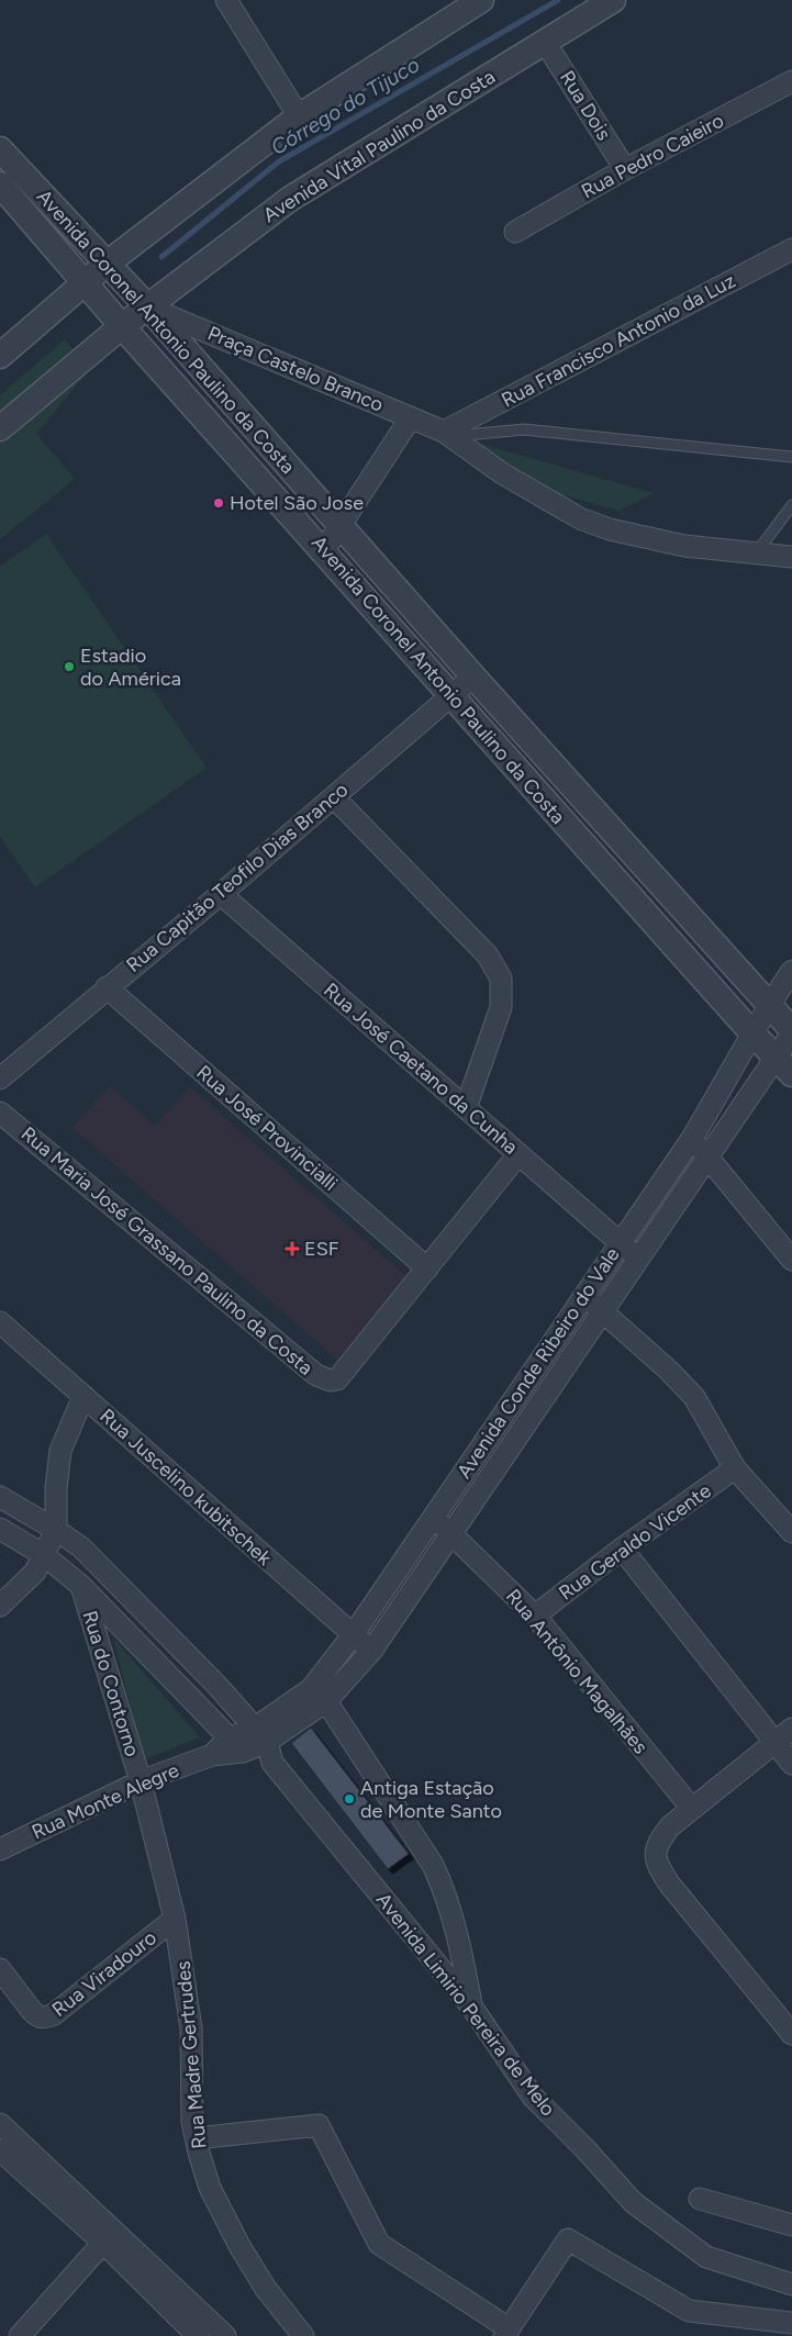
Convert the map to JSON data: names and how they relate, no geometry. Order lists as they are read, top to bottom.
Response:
{
  "streets": {
    "street": [
      "Rua Dois",
      "Avenida Vital Paulino da Costa",
      "Rua Pedro Caieiro",
      "Avenida Coronel Antonio Paulino da Costa",
      "Rua Francisco Antonio da Luz",
      "Praça Castelo Branco",
      "Rua Capitão Teofilo Dias Branco",
      "Rua José Caetano da Cunha",
      "Rua José Provincialli",
      "Rua Maria José Grassano Paulino da Costa",
      "Avenida Conde Ribeiro do Vale",
      "Rua Juscelino kubitschek",
      "Rua Geraldo Vicente",
      "Rua Antônio Magalhães",
      "Rua do Contorno",
      "Rua Monte Alegre",
      "Rua Viradouro",
      "Avenida Limirio Pereira de Melo",
      "Rua Madre Gertrudes"
    ]
  },
  "crossings": [
    ["Rua Dois", "Avenida Vital Paulino da Costa"],
    ["Rua Dois", "Rua Pedro Caieiro"],
    ["Avenida Vital Paulino da Costa", "Avenida Coronel Antonio Paulino da Costa"],
    ["Avenida Vital Paulino da Costa", "Praça Castelo Branco"],
    ["Avenida Coronel Antonio Paulino da Costa", "Praça Castelo Branco"],
    ["Avenida Coronel Antonio Paulino da Costa", "Rua Capitão Teofilo Dias Branco"],
    ["Avenida Coronel Antonio Paulino da Costa", "Avenida Conde Ribeiro do Vale"],
    ["Rua Francisco Antonio da Luz", "Praça Castelo Branco"],
    ["Rua Capitão Teofilo Dias Branco", "Rua José Caetano da Cunha"],
    ["Rua Capitão Teofilo Dias Branco", "Rua José Provincialli"],
    ["Rua José Caetano da Cunha", "Avenida Conde Ribeiro do Vale"],
    ["Rua José Provincialli", "Rua Maria José Grassano Paulino da Costa"],
    ["Avenida Conde Ribeiro do Vale", "Rua Juscelino kubitschek"],
    ["Avenida Conde Ribeiro do Vale", "Rua Antônio Magalhães"],
    ["Avenida Conde Ribeiro do Vale", "Rua Monte Alegre"],
    ["Avenida Conde Ribeiro do Vale", "Avenida Limirio Pereira de Melo"],
    ["Rua Geraldo Vicente", "Rua Antônio Magalhães"],
    ["Rua do Contorno", "Rua Monte Alegre"],
    ["Rua do Contorno", "Rua Madre Gertrudes"],
    ["Rua Monte Alegre", "Avenida Limirio Pereira de Melo"],
    ["Rua Monte Alegre", "Rua Madre Gertrudes"],
    ["Rua Viradouro", "Rua Madre Gertrudes"]
  ],
  "water": ["Córrego do Tijuco"],
  "places": {
    "other": ["Hotel São Jose", "Estadio do América", "Antiga Estação de Monte Santo"],
    "health": ["ESF"]
  }
}
